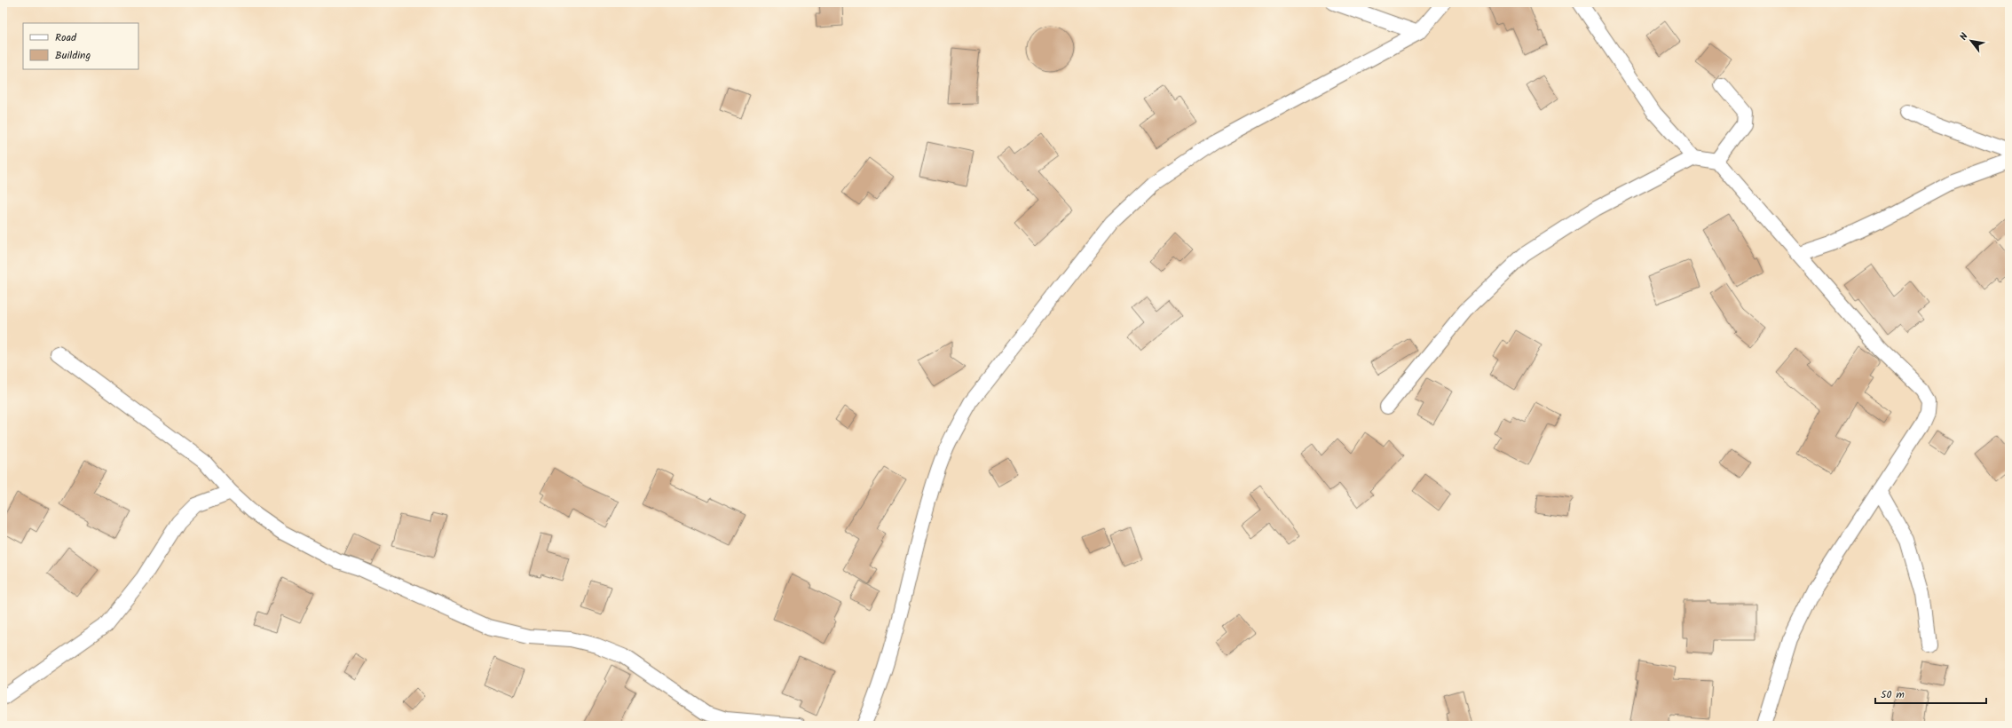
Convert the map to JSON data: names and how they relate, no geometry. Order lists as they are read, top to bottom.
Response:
{
  "legend": ["Road", "Building"],
  "scale_bar": "50 m",
  "north": "top left"
}
